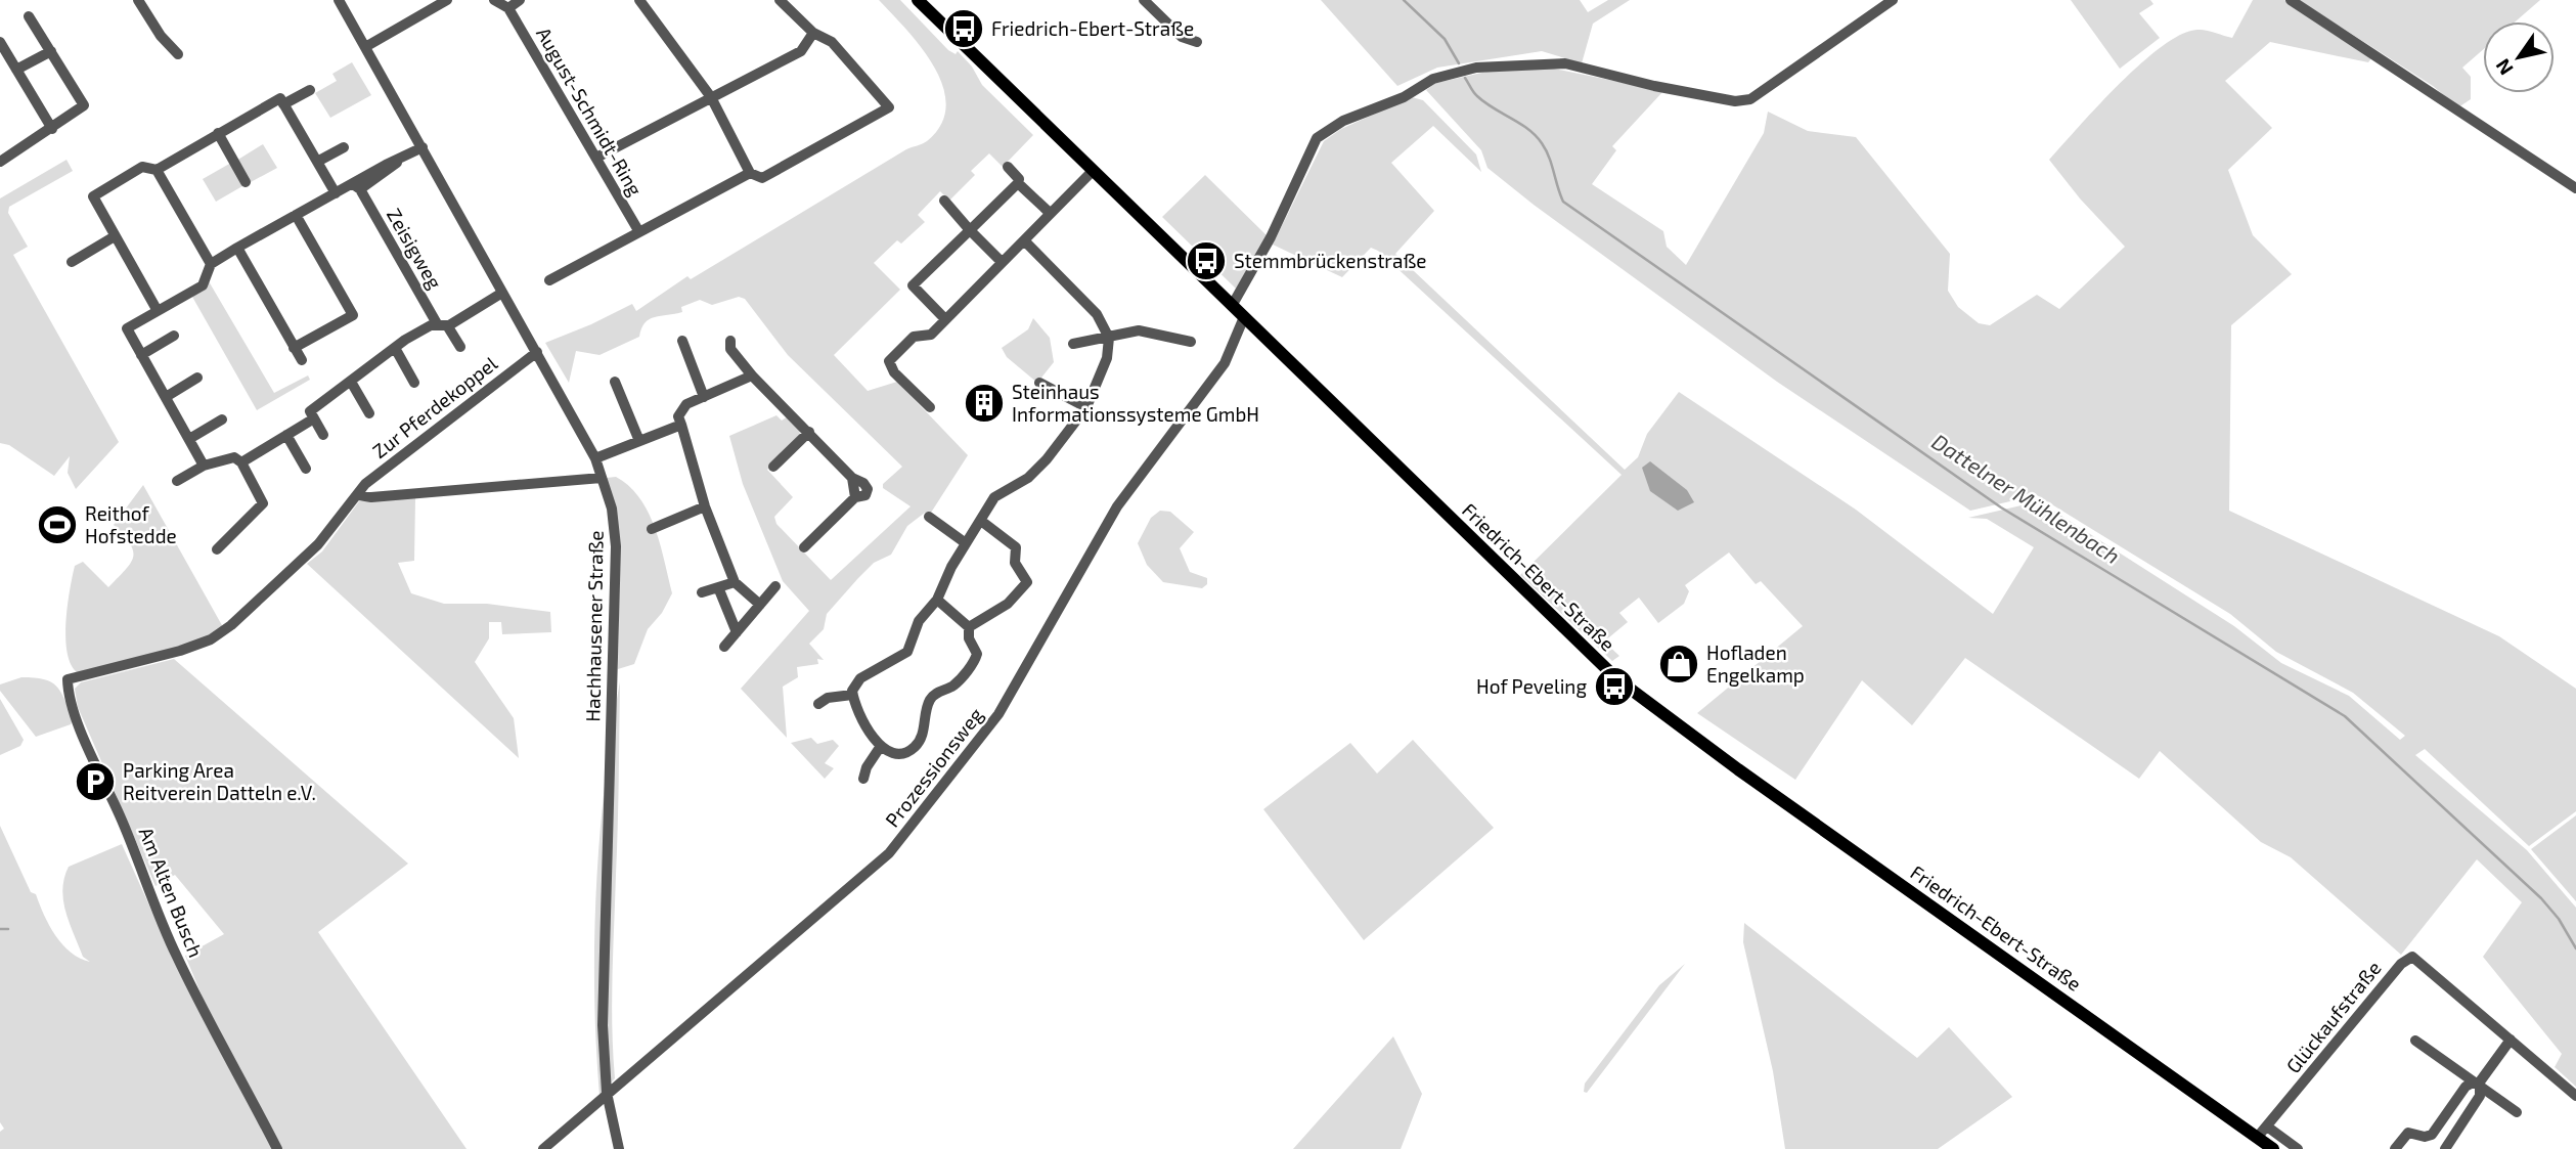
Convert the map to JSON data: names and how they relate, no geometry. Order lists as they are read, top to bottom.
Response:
{
  "streets": {
    "main road": ["Friedrich-Ebert-Straße"],
    "street": [
      "August-Schmidt-Ring",
      "Zeisigweg",
      "Zur Pferdekoppel",
      "Hachhausener Straße",
      "Prozessionsweg",
      "Am Alten Busch",
      "Glückaufstraße"
    ]
  },
  "crossings": [
    ["Zur Pferdekoppel", "Hachhausener Straße"],
    ["Zur Pferdekoppel", "Am Alten Busch"],
    ["Friedrich-Ebert-Straße", "Prozessionsweg"],
    ["Friedrich-Ebert-Straße", "Glückaufstraße"],
    ["Hachhausener Straße", "Prozessionsweg"]
  ],
  "water": ["Dattelner Mühlenbach"],
  "places": {
    "bus stop": ["Friedrich-Ebert-Straße", "Stemmbrückenstraße", "Hof Peveling"],
    "building": ["Steinhaus Informationssysteme GmbH"],
    "sports": ["Reithof Hofstedde"],
    "shop": ["Hofladen Engelkamp"],
    "parking": ["Parking Area Reitverein Datteln e.V."]
  },
  "north": "bottom left"
}
